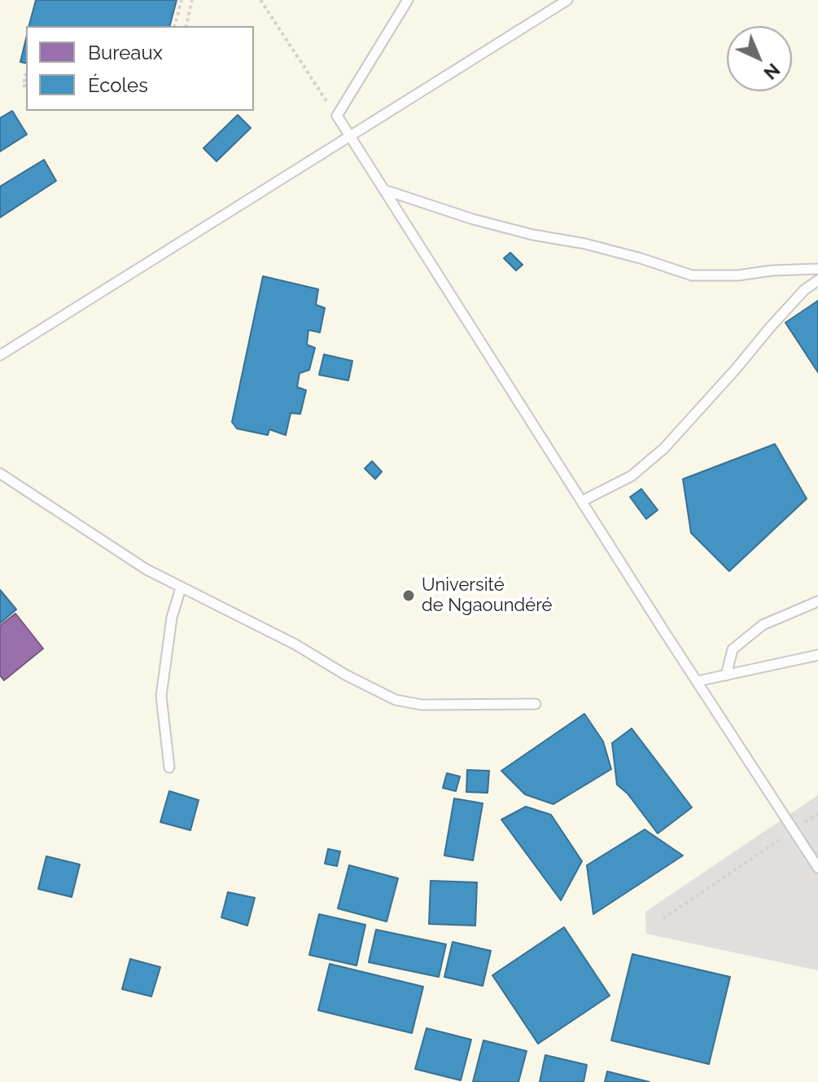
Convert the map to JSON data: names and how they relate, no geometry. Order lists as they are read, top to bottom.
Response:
{
  "places": ["Université de Ngaoundéré"],
  "legend": ["Bureaux", "Écoles"],
  "north": "bottom right"
}
